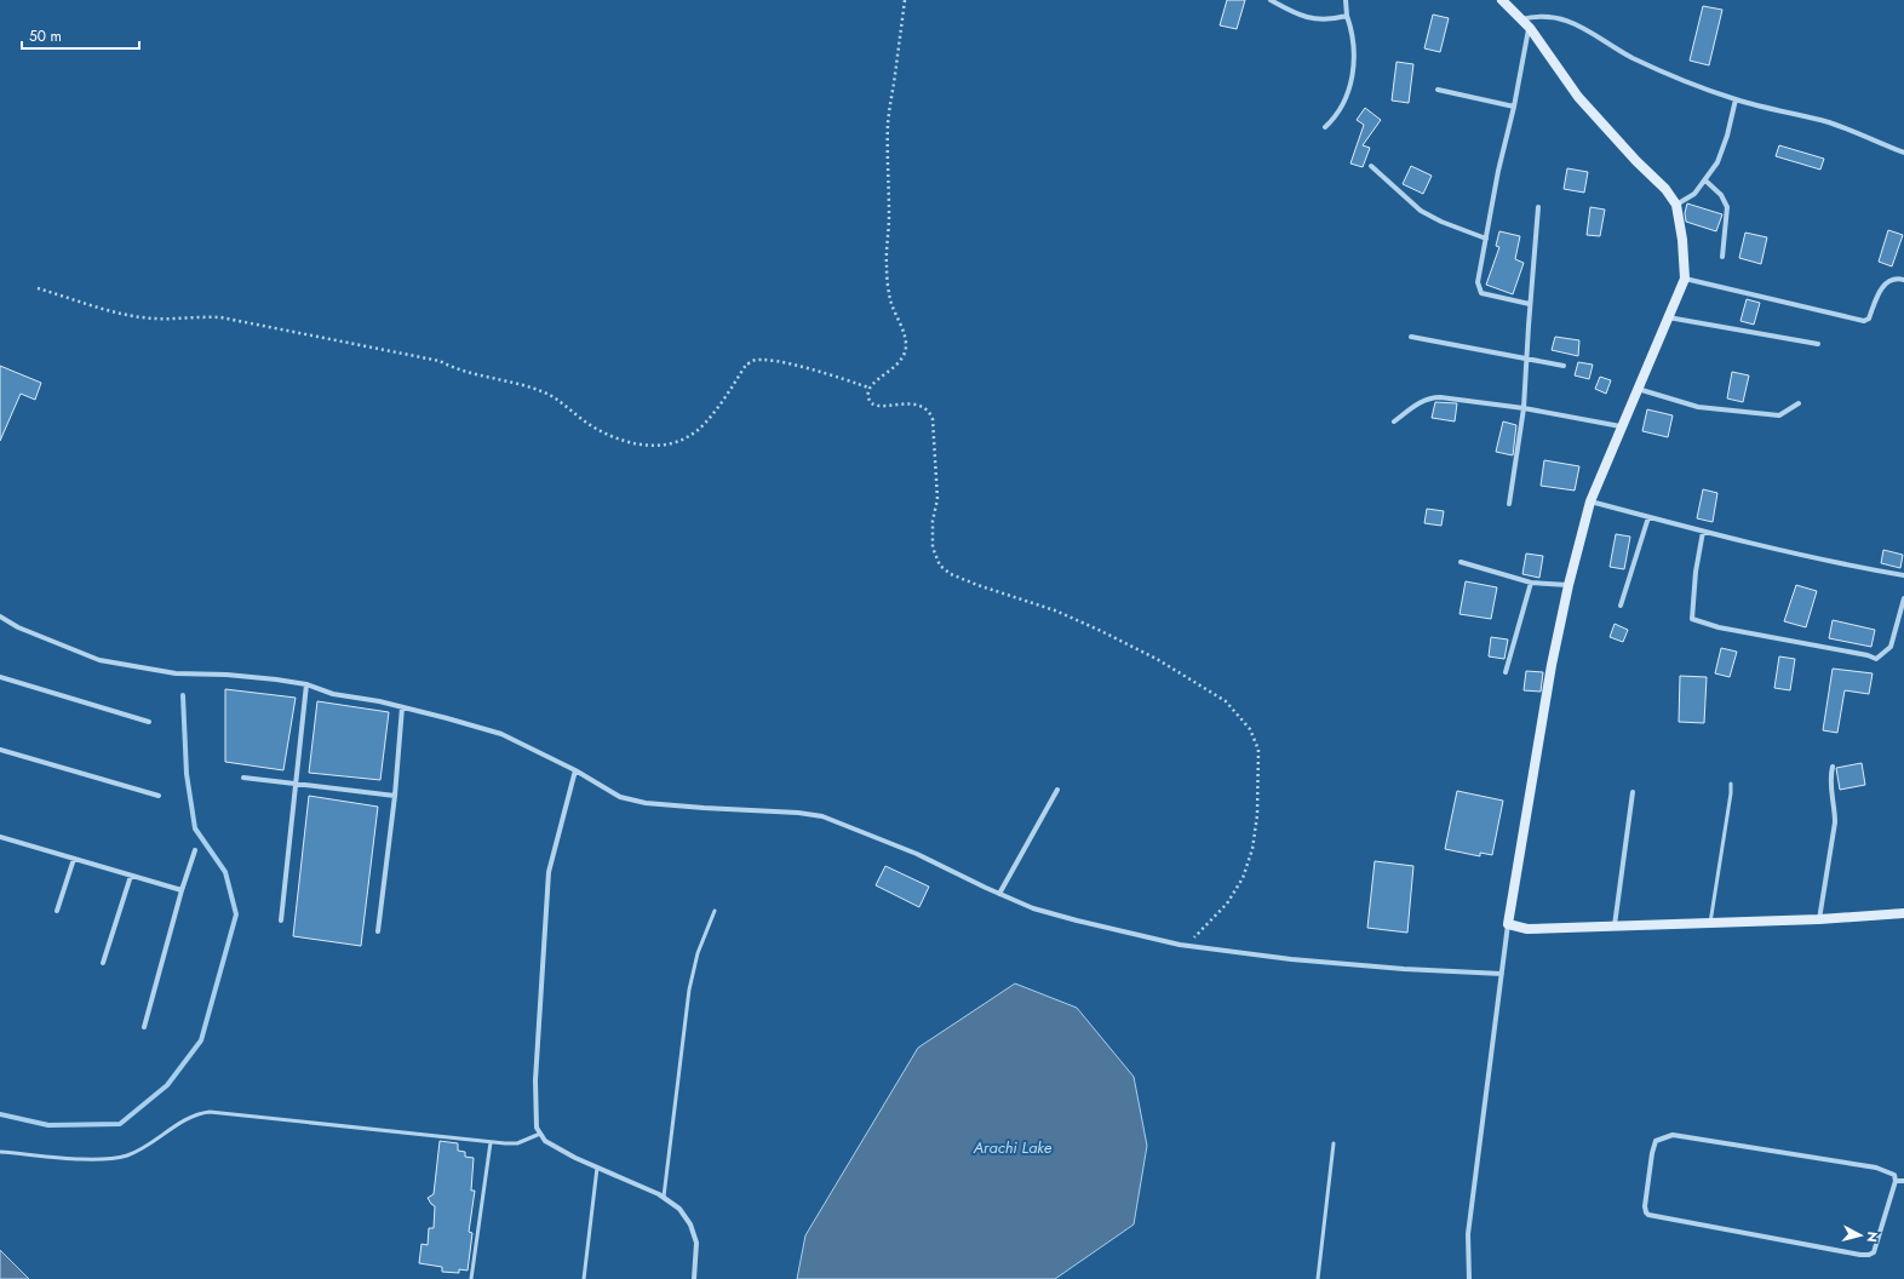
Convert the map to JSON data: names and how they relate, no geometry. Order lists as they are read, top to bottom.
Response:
{
  "water": ["Arachi Lake"],
  "scale_bar": "50 m",
  "north": "right"
}
